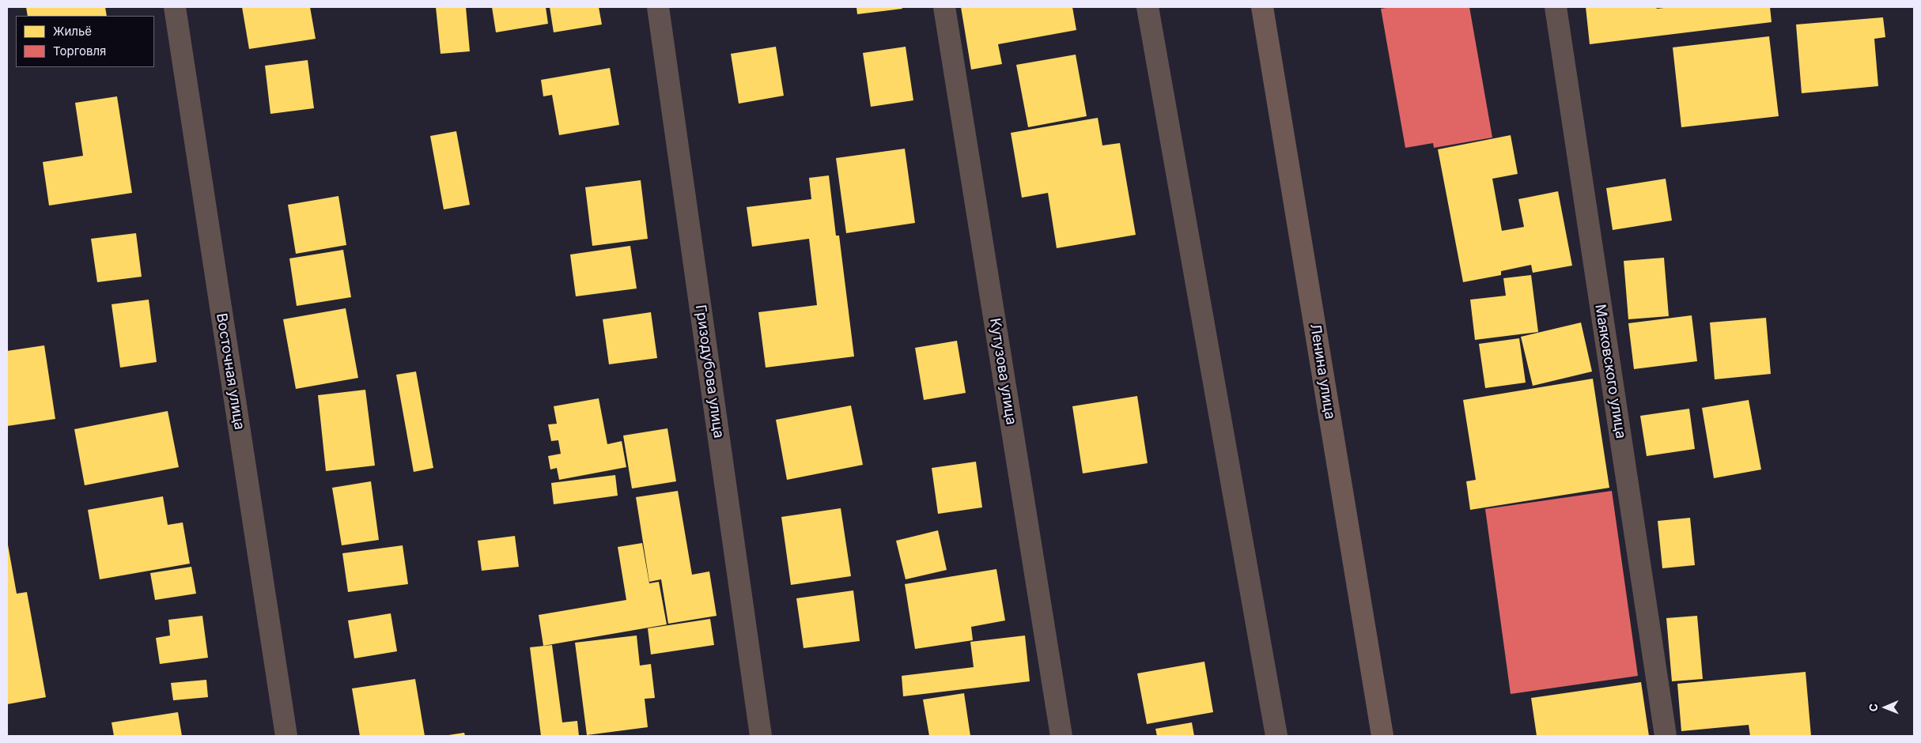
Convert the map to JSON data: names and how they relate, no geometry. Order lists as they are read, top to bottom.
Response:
{
  "streets": {
    "main road": ["Ленина улица"],
    "street": [
      "Восточная улица",
      "Гризодубова улица",
      "Кутузова улица",
      "Маяковского улица"
    ]
  },
  "legend": ["Жильё", "Торговля"],
  "north": "left"
}
